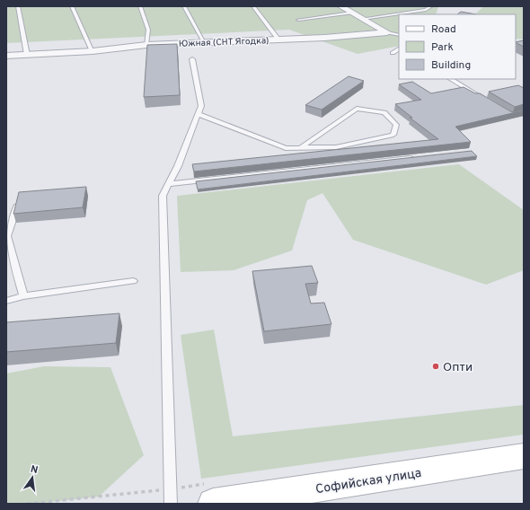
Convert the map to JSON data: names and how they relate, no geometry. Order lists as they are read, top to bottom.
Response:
{
  "streets": {
    "main road": ["Софийская улица"],
    "street": ["Южная (СНТ Ягодка)"]
  },
  "places": ["Опти"],
  "legend": ["Road", "Park", "Building"],
  "north": "top"
}
